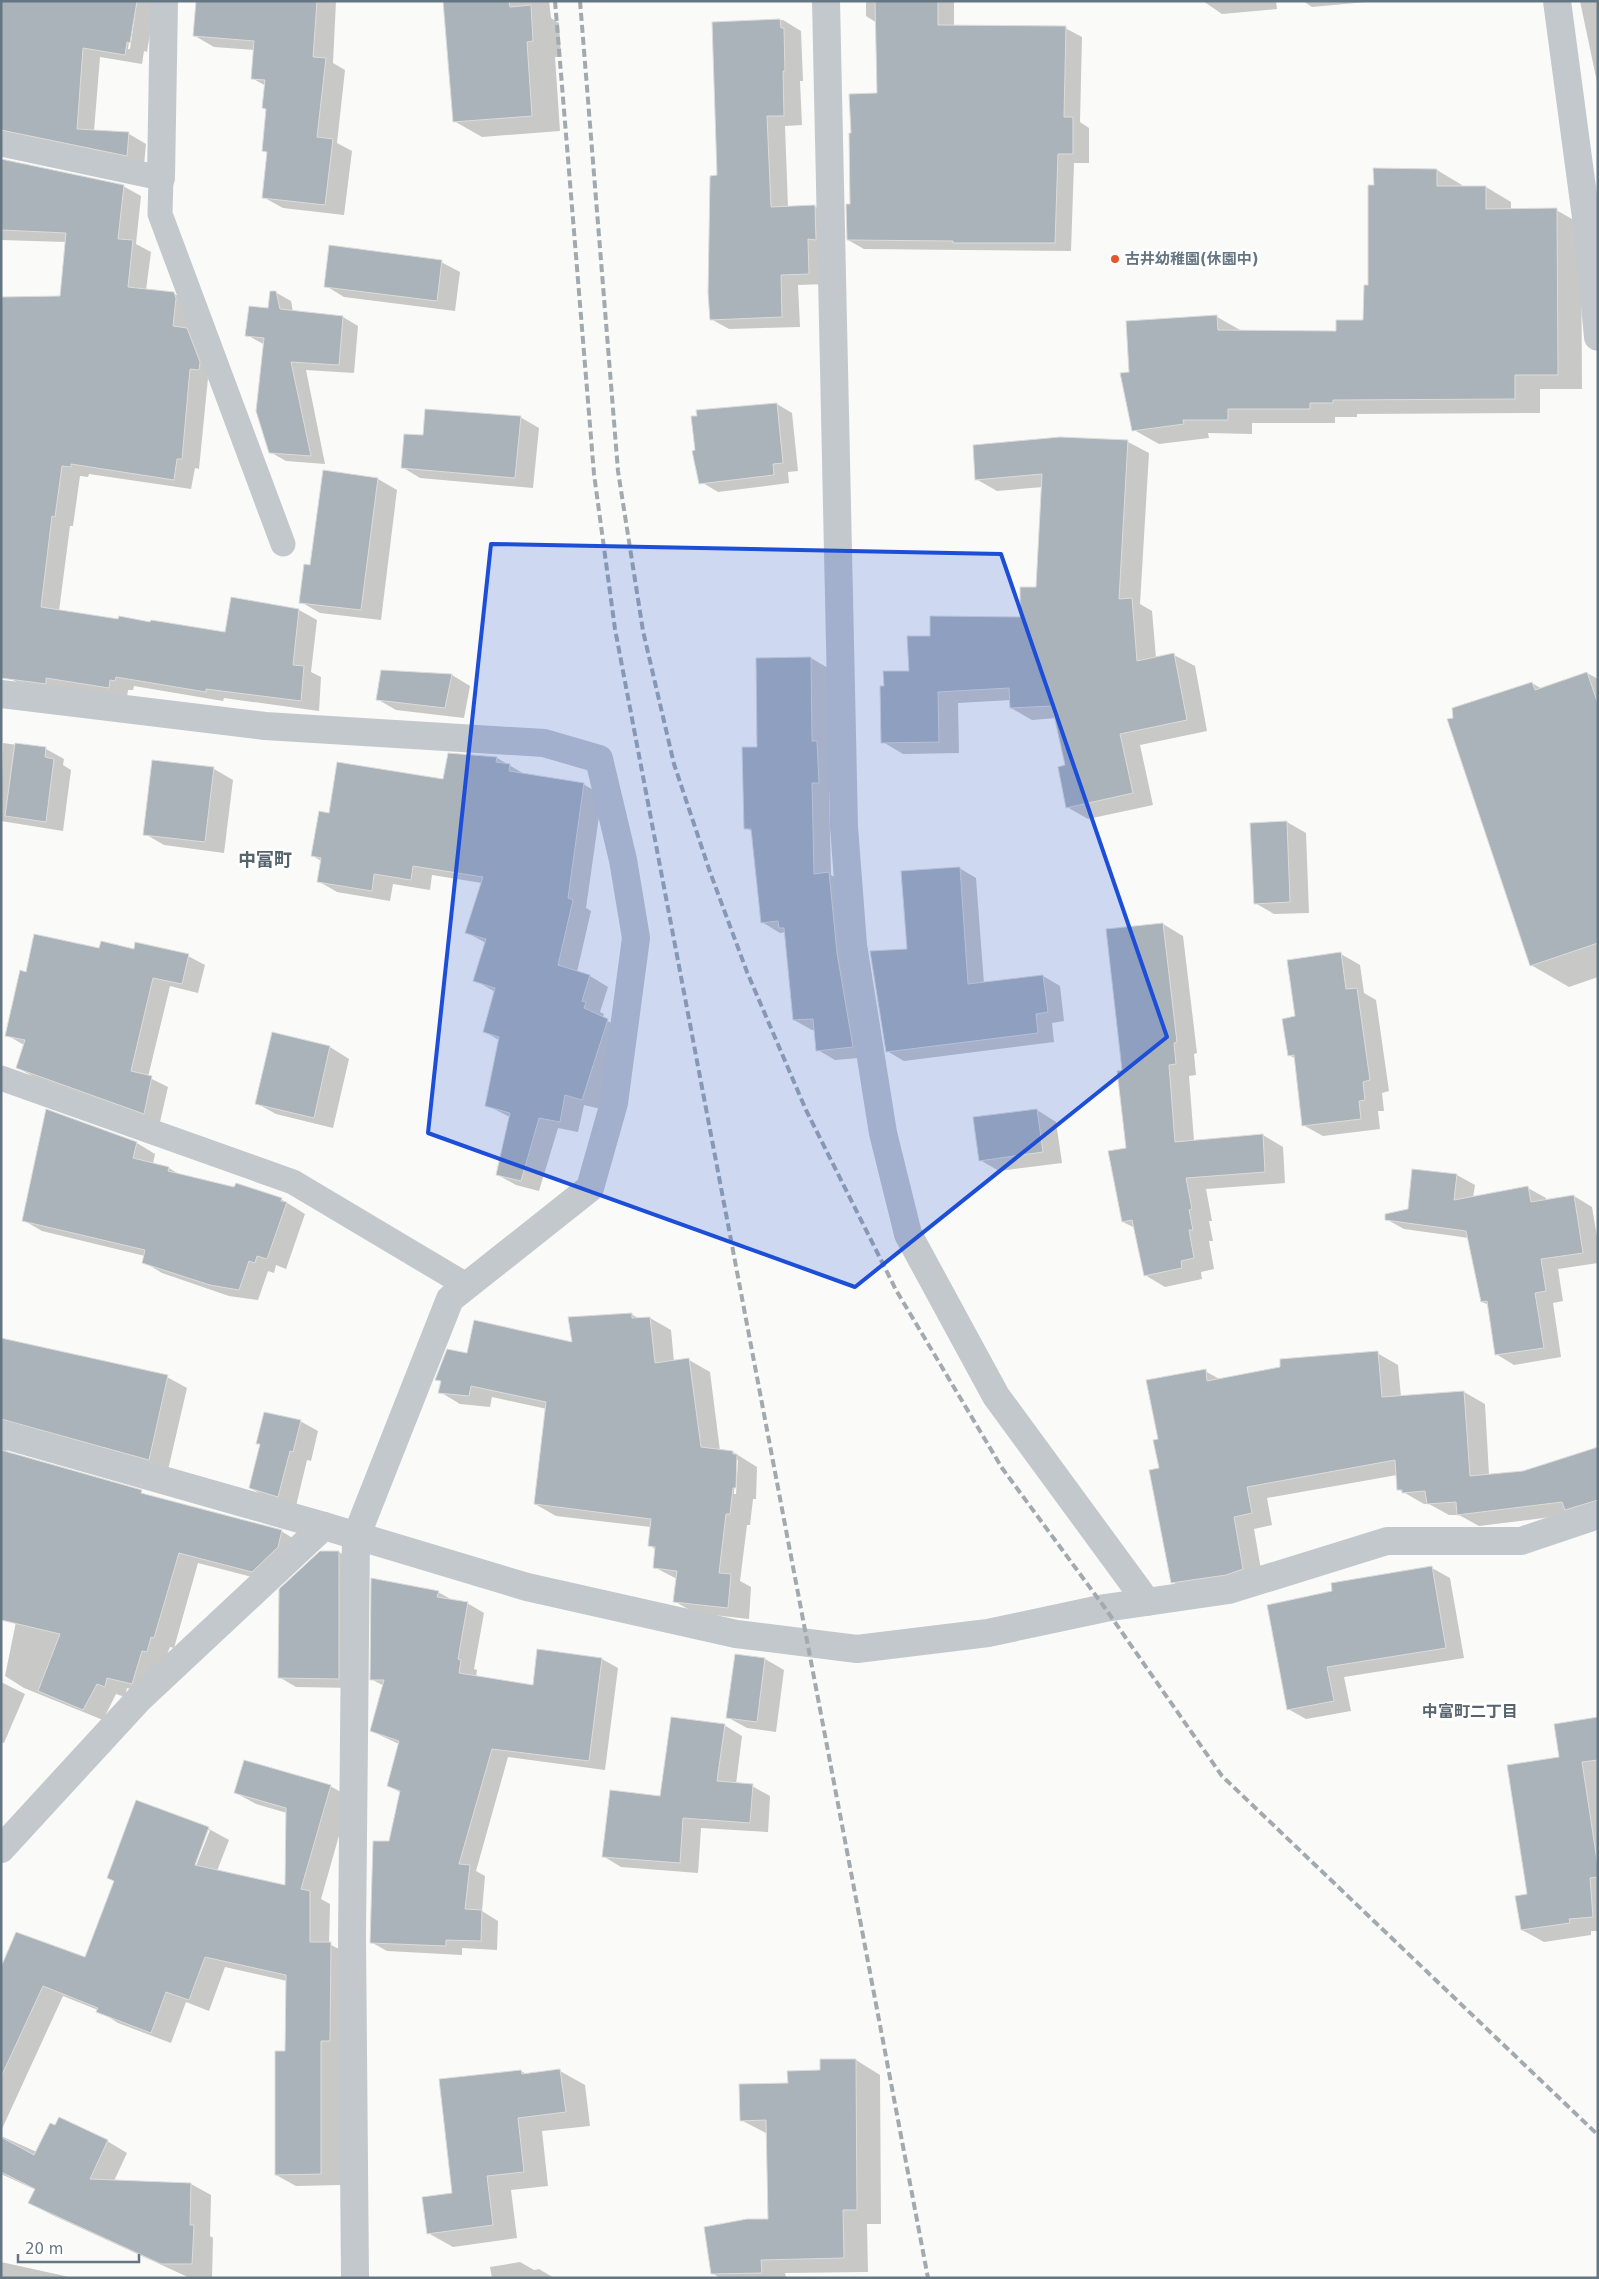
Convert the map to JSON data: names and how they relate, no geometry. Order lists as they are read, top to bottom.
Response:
{
  "districts": ["中富町", "中富町二丁目"],
  "places": ["古井幼稚園(休園中)"],
  "scale_bar": "20 m"
}
